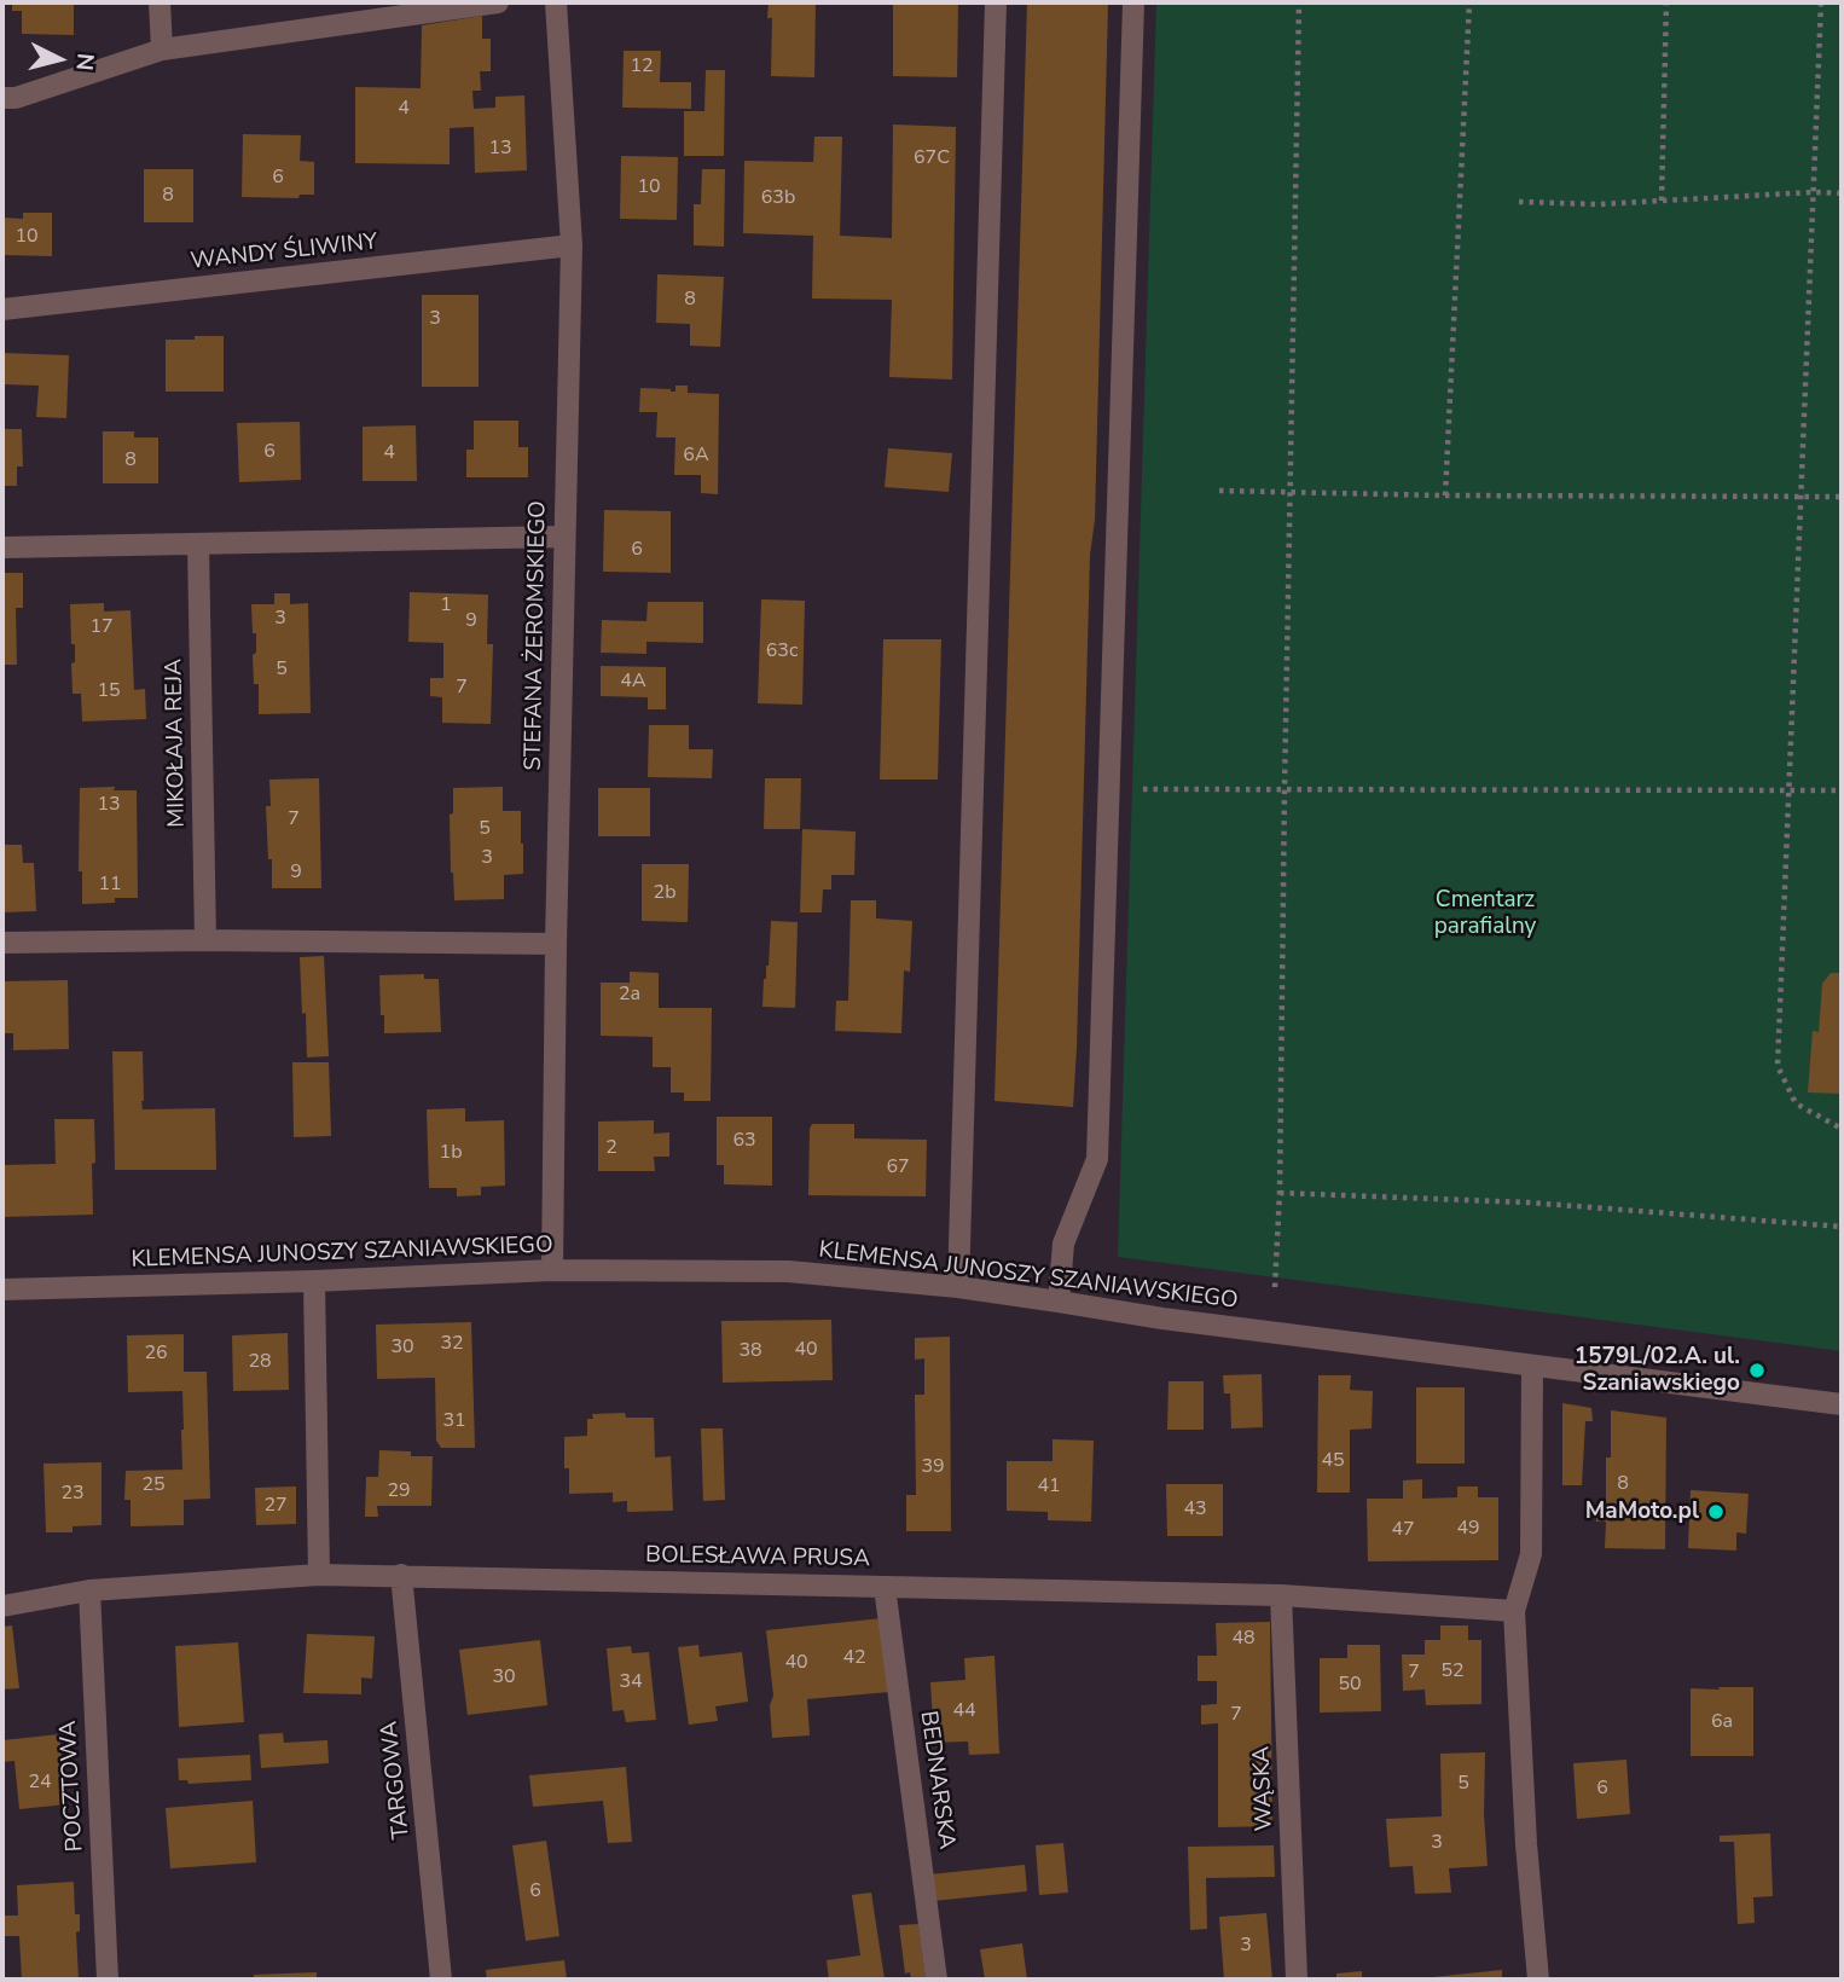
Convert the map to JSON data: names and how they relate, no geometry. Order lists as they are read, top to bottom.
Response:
{
  "streets": {
    "street": [
      "WANDY ŚLIWINY",
      "STEFANA ŻEROMSKIEGO",
      "MIKOŁAJA REJA",
      "KLEMENSA JUNOSZY SZANIAWSKIEGO",
      "BOLESŁAWA PRUSA",
      "TARGOWA",
      "BEDNARSKA",
      "POCZTOWA",
      "WĄSKA"
    ]
  },
  "crossings": [
    ["WANDY ŚLIWINY", "STEFANA ŻEROMSKIEGO"],
    ["STEFANA ŻEROMSKIEGO", "KLEMENSA JUNOSZY SZANIAWSKIEGO"],
    ["BOLESŁAWA PRUSA", "TARGOWA"],
    ["BOLESŁAWA PRUSA", "BEDNARSKA"],
    ["BOLESŁAWA PRUSA", "POCZTOWA"],
    ["BOLESŁAWA PRUSA", "WĄSKA"]
  ],
  "parks": ["Cmentarz parafialny"],
  "places": ["1579L/02.A. ul. Szaniawskiego", "MaMoto.pl"],
  "house_numbers": [
    "12",
    "4",
    "13",
    "67C",
    "6",
    "10",
    "8",
    "63b",
    "10",
    "8",
    "3",
    "6",
    "4",
    "6A",
    "8",
    "6",
    "1",
    "3",
    "9",
    "17",
    "63c",
    "5",
    "4A",
    "7",
    "15",
    "13",
    "7",
    "5",
    "3",
    "9",
    "11",
    "2b",
    "2a",
    "63",
    "2",
    "1b",
    "67",
    "32",
    "30",
    "40",
    "38",
    "26",
    "28",
    "31",
    "45",
    "39",
    "8",
    "25",
    "41",
    "29",
    "23",
    "27",
    "43",
    "49",
    "47",
    "48",
    "42",
    "40",
    "52",
    "7",
    "30",
    "34",
    "50",
    "44",
    "7",
    "6a",
    "24",
    "5",
    "6",
    "3",
    "6",
    "3"
  ],
  "north": "right"
}
